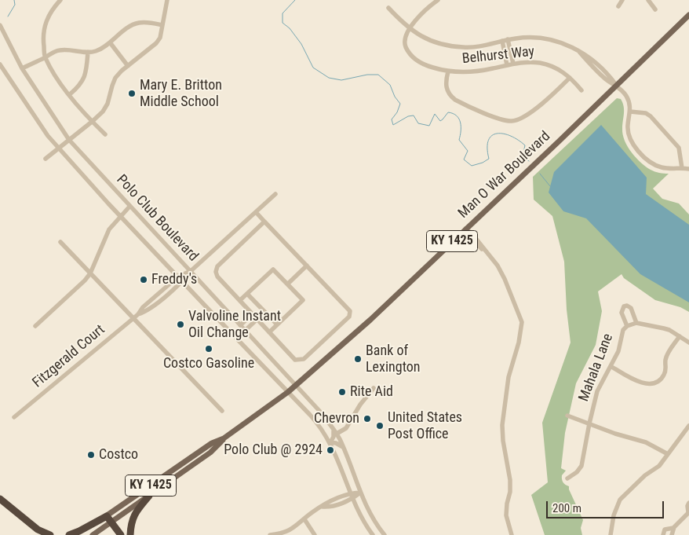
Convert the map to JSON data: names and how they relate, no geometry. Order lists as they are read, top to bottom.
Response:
{
  "streets": {
    "main road": ["Man O War Boulevard", "KY 1425"],
    "street": [
      "Belhurst Way",
      "Polo Club Boulevard",
      "Fitzgerald Court",
      "Mahala Lane"
    ]
  },
  "crossings": [
    ["Man O War Boulevard", "Polo Club Boulevard"],
    ["Polo Club Boulevard", "Fitzgerald Court"]
  ],
  "places": [
    "Mary E. Britton Middle School",
    "Freddy's",
    "Valvoline Instant Oil Change",
    "Costco Gasoline",
    "Bank of Lexington",
    "Rite Aid",
    "Chevron",
    "United States Post Office",
    "Polo Club @ 2924",
    "Costco"
  ],
  "scale_bar": "200 m"
}
